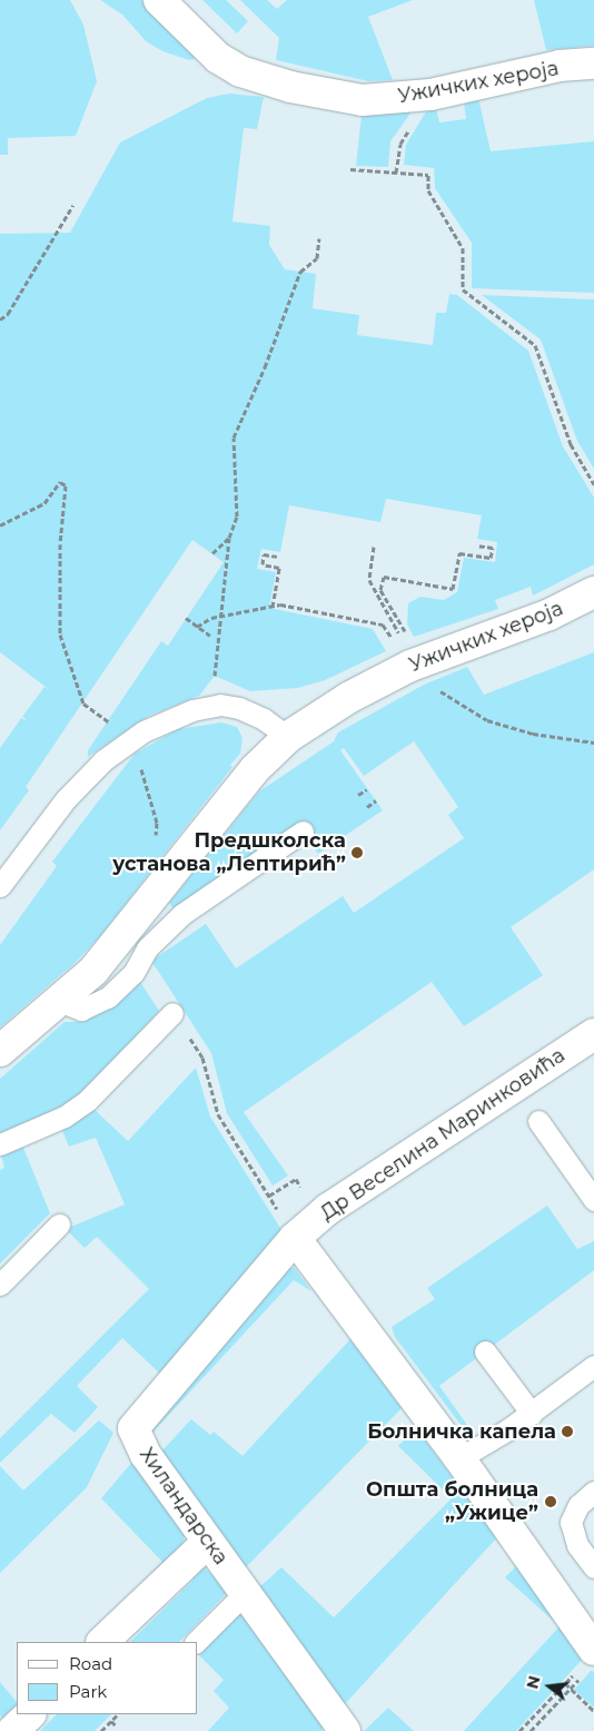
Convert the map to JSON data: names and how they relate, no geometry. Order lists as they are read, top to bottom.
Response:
{
  "streets": {
    "street": ["Ужичких хероја", "Др Веселина Маринковића", "Хиландарска"]
  },
  "crossings": [
    ["Др Веселина Маринковића", "Хиландарска"]
  ],
  "places": ["Предшколска установа „Лептирић”", "Болничка капела", "Општа болница „Ужице”"],
  "legend": ["Road", "Park"],
  "north": "left"
}
